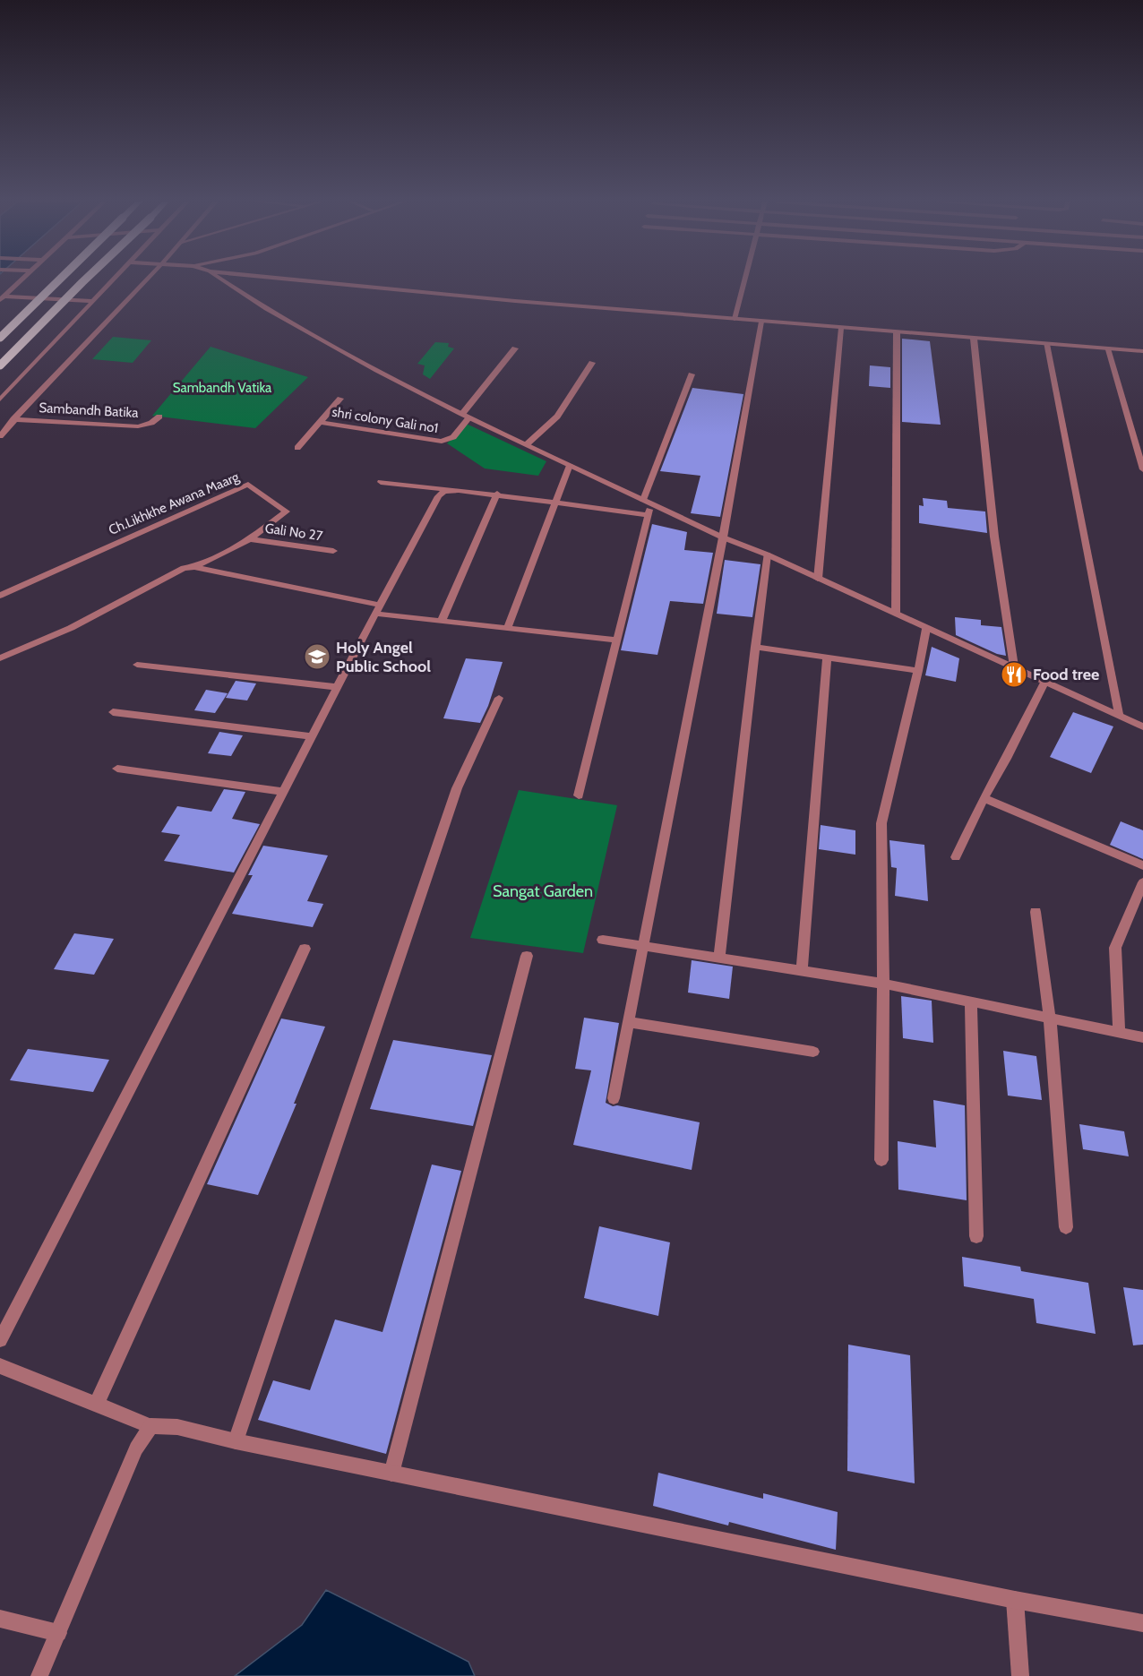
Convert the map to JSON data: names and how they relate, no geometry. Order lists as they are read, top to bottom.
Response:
{
  "streets": {
    "street": [
      "Sambandh Batika",
      "shri colony Gali no1",
      "Ch.Likhkhe Awana Maarg",
      "Gali No 27"
    ]
  },
  "crossings": [
    ["Ch.Likhkhe Awana Maarg", "Gali No 27"]
  ],
  "parks": ["Sambandh Vatika", "Sangat Garden"],
  "places": {
    "school or university": ["Holy Angel Public School"],
    "restaurant": ["Food tree"]
  }
}
